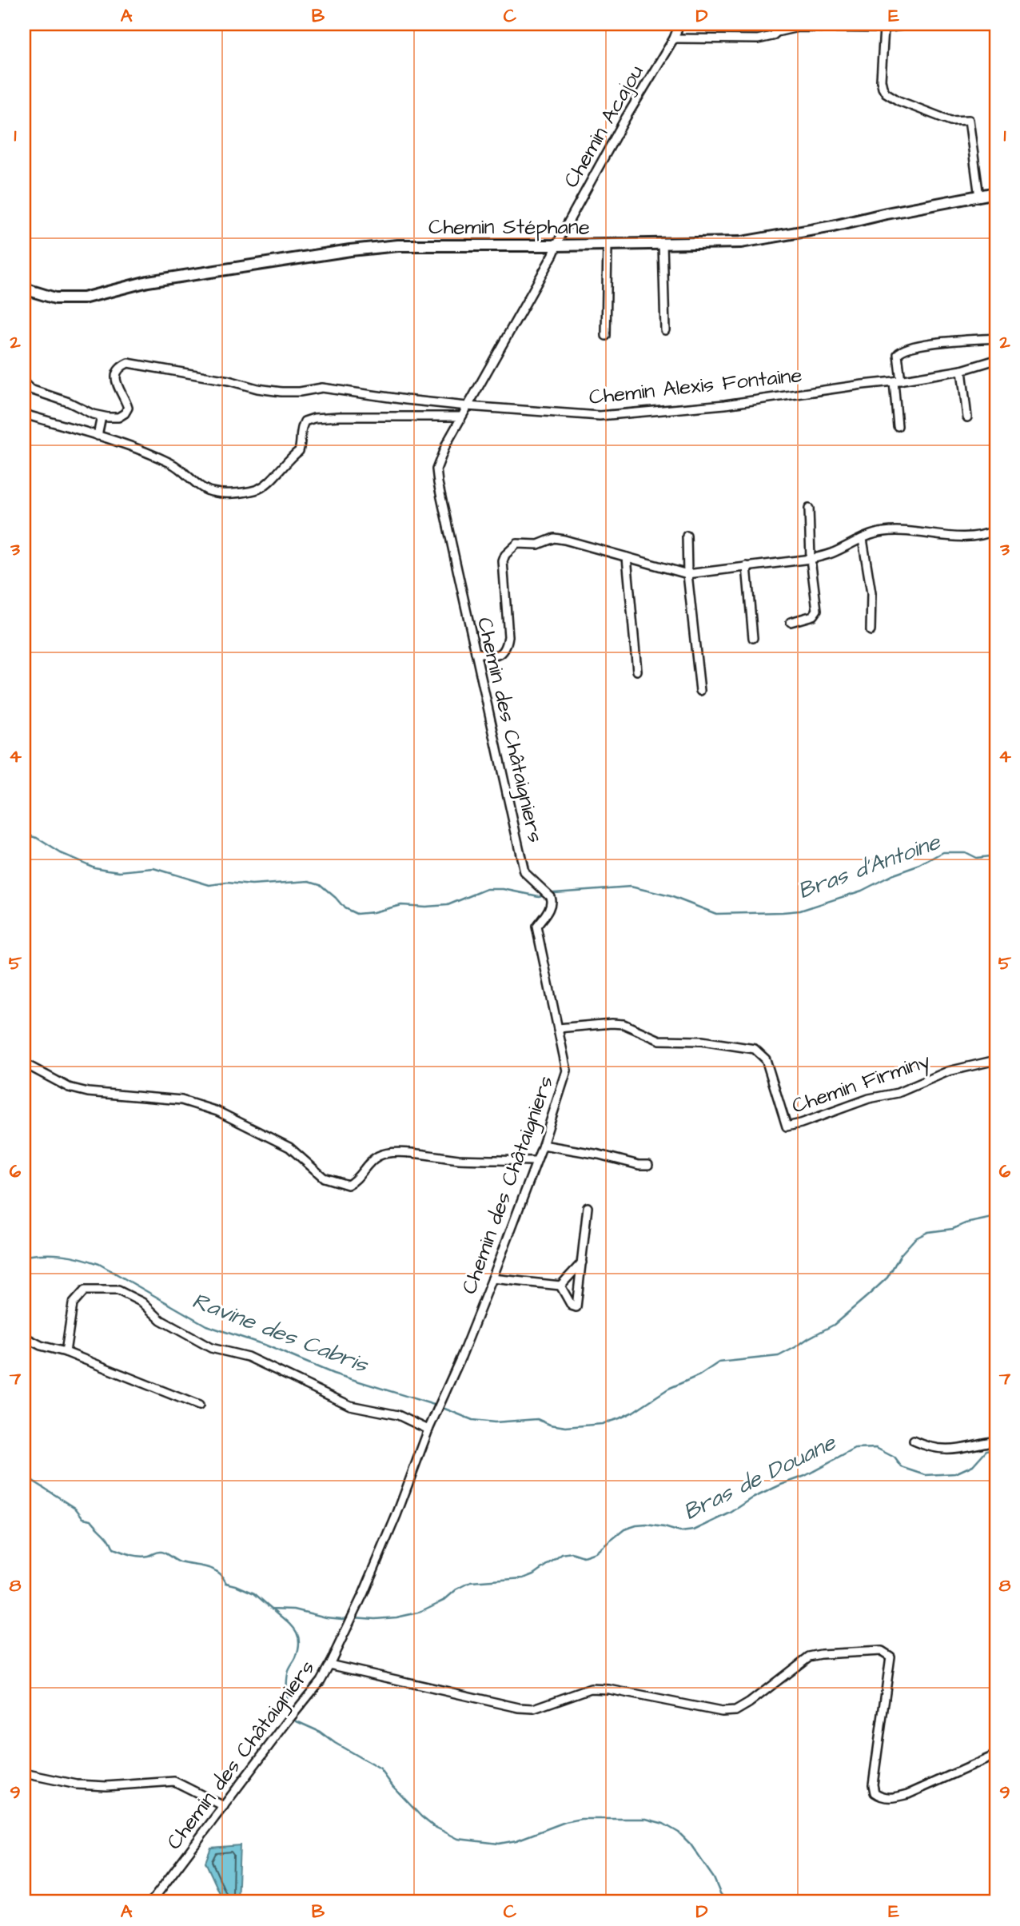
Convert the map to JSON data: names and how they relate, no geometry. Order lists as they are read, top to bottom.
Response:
{
  "streets": {
    "main road": ["Chemin Stéphane"],
    "street": [
      "Chemin Acajou",
      "Chemin Alexis Fontaine",
      "Chemin des Châtaigniers",
      "Chemin Firminy"
    ]
  },
  "crossings": [
    ["Chemin Acajou", "Chemin Stéphane"],
    ["Chemin Acajou", "Chemin des Châtaigniers"],
    ["Chemin Stéphane", "Chemin des Châtaigniers"],
    ["Chemin Alexis Fontaine", "Chemin des Châtaigniers"],
    ["Chemin des Châtaigniers", "Chemin Firminy"]
  ],
  "water": ["Bras d'Antoine", "Ravine des Cabris", "Bras de Douane"],
  "grid": {
    "columns": [
      "A",
      "B",
      "C",
      "D",
      "E"
    ],
    "rows": [
      "1",
      "2",
      "3",
      "4",
      "5",
      "6",
      "7",
      "8",
      "9"
    ]
  }
}
